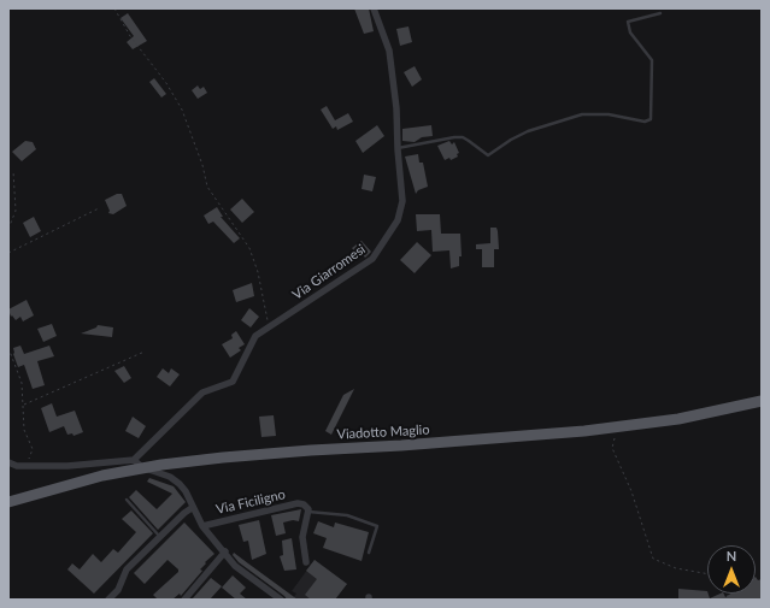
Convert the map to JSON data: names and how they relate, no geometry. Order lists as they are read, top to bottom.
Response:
{
  "streets": {
    "main road": ["Viadotto Maglio"],
    "street": ["Via Giarromesi", "Via Ficiligno"]
  },
  "crossings": [
    ["Via Giarromesi", "Via Ficiligno"]
  ],
  "north": "top"
}
